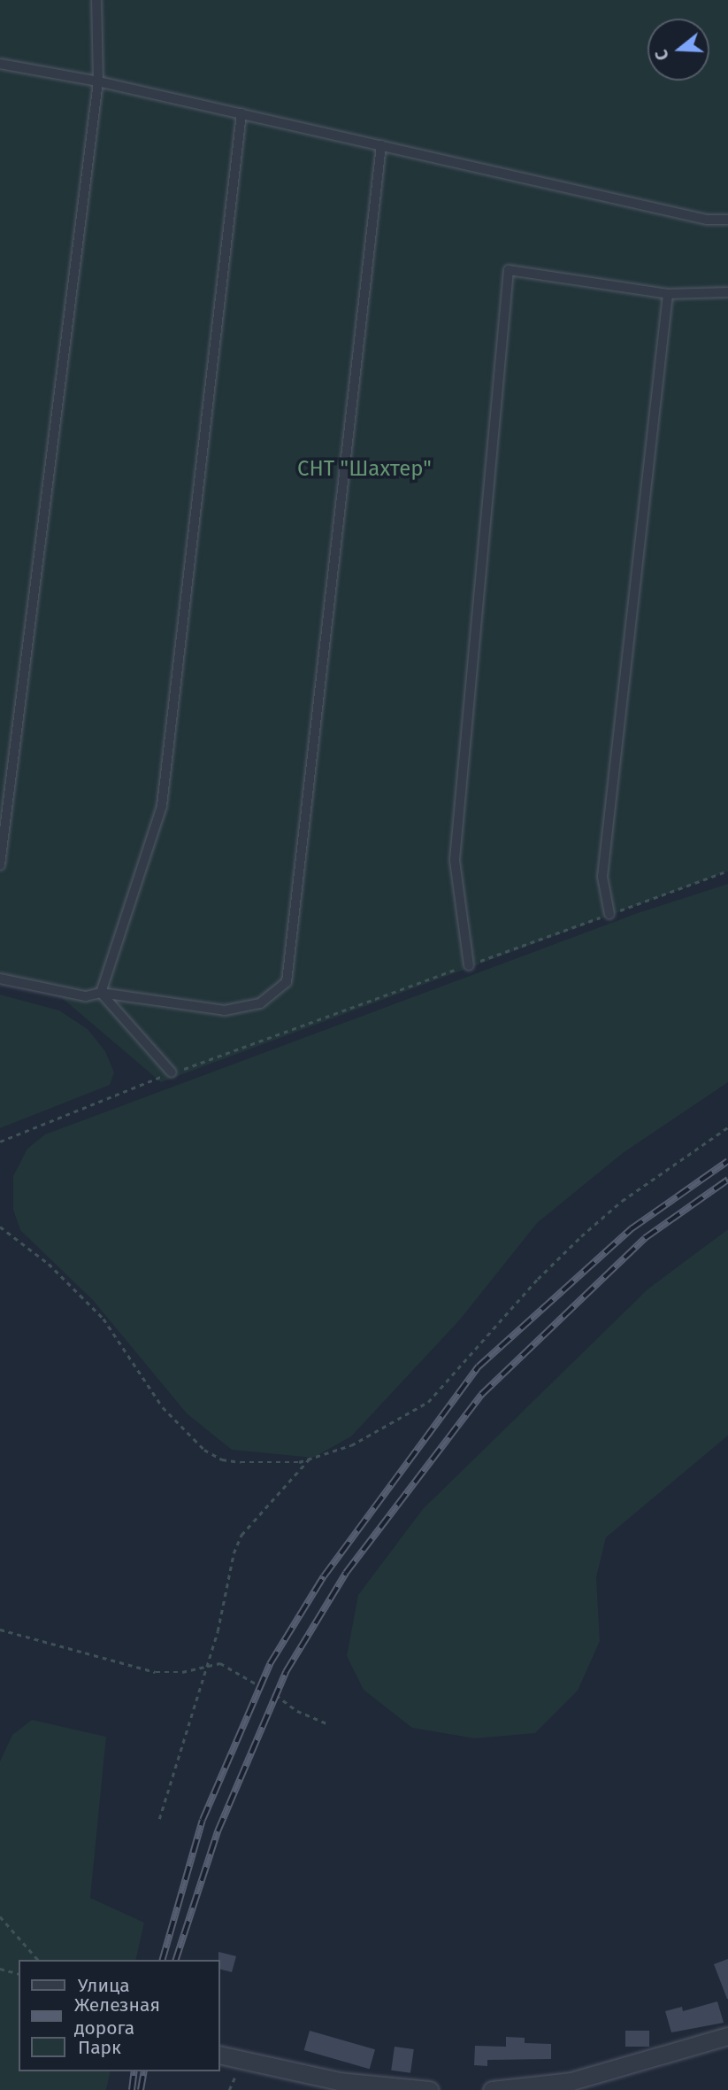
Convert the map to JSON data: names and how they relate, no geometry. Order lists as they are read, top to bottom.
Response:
{
  "parks": ["СНТ \"Шахтер\""],
  "legend": ["Улица", "Железная дорога", "Парк"],
  "north": "left"
}
